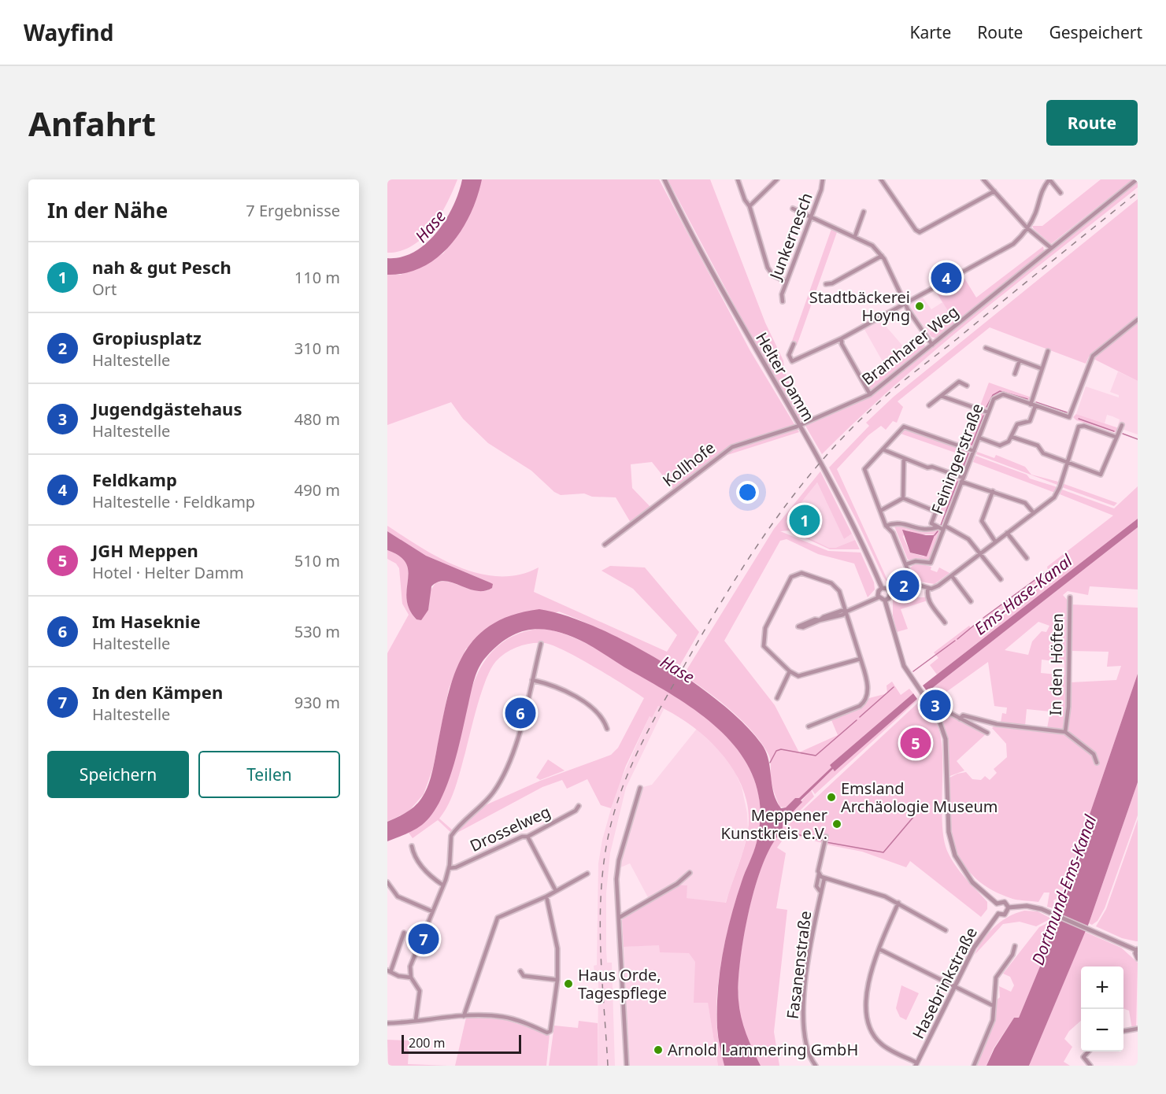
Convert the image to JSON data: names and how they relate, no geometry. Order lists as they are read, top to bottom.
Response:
{
  "streets": {
    "street": [
      "Junkernesch",
      "Bramharer Weg",
      "Helter Damm",
      "Feiningerstraße",
      "Kollhofe",
      "In den Höften",
      "Drosselweg",
      "Fasanenstraße",
      "Hasebrinkstraße"
    ]
  },
  "crossings": [
    ["Bramharer Weg", "Helter Damm"],
    ["Bramharer Weg", "Kollhofe"],
    ["Helter Damm", "Kollhofe"]
  ],
  "water": ["Hase", "Ems-Hase-Kanal", "Dortmund-Ems-Kanal"],
  "places": [
    "Stadtbäckerei Hoyng",
    "Emsland Archäologie Museum",
    "Meppener Kunstkreis e.V.",
    "Haus Orde, Tagespflege",
    "Arnold Lammering GmbH"
  ],
  "scale_bar": "200 m",
  "page": {
    "header": "Wayfind",
    "nav": ["Karte", "Route", "Gespeichert"],
    "buttons": [
      "Route",
      ["Speichern", "Teilen"]
    ],
    "title": "Anfahrt",
    "heading": ["In der Nähe", "7 Ergebnisse"],
    "list": [
      {
        "mark": "1",
        "name": "nah & gut Pesch",
        "note": "Ort",
        "value": "110 m"
      },
      {
        "mark": "2",
        "name": "Gropiusplatz",
        "note": "Haltestelle",
        "value": "310 m"
      },
      {
        "mark": "3",
        "name": "Jugendgästehaus",
        "note": "Haltestelle",
        "value": "480 m"
      },
      {
        "mark": "4",
        "name": "Feldkamp",
        "note": "Haltestelle · Feldkamp",
        "value": "490 m"
      },
      {
        "mark": "5",
        "name": "JGH Meppen",
        "note": "Hotel · Helter Damm",
        "value": "510 m"
      },
      {
        "mark": "6",
        "name": "Im Haseknie",
        "note": "Haltestelle",
        "value": "530 m"
      },
      {
        "mark": "7",
        "name": "In den Kämpen",
        "note": "Haltestelle",
        "value": "930 m"
      }
    ],
    "pins": [
      "4",
      "1",
      "2",
      "3",
      "6",
      "5",
      "7"
    ],
    "map_buttons": ["+", "−"],
    "scale": "200 m"
  }
}
